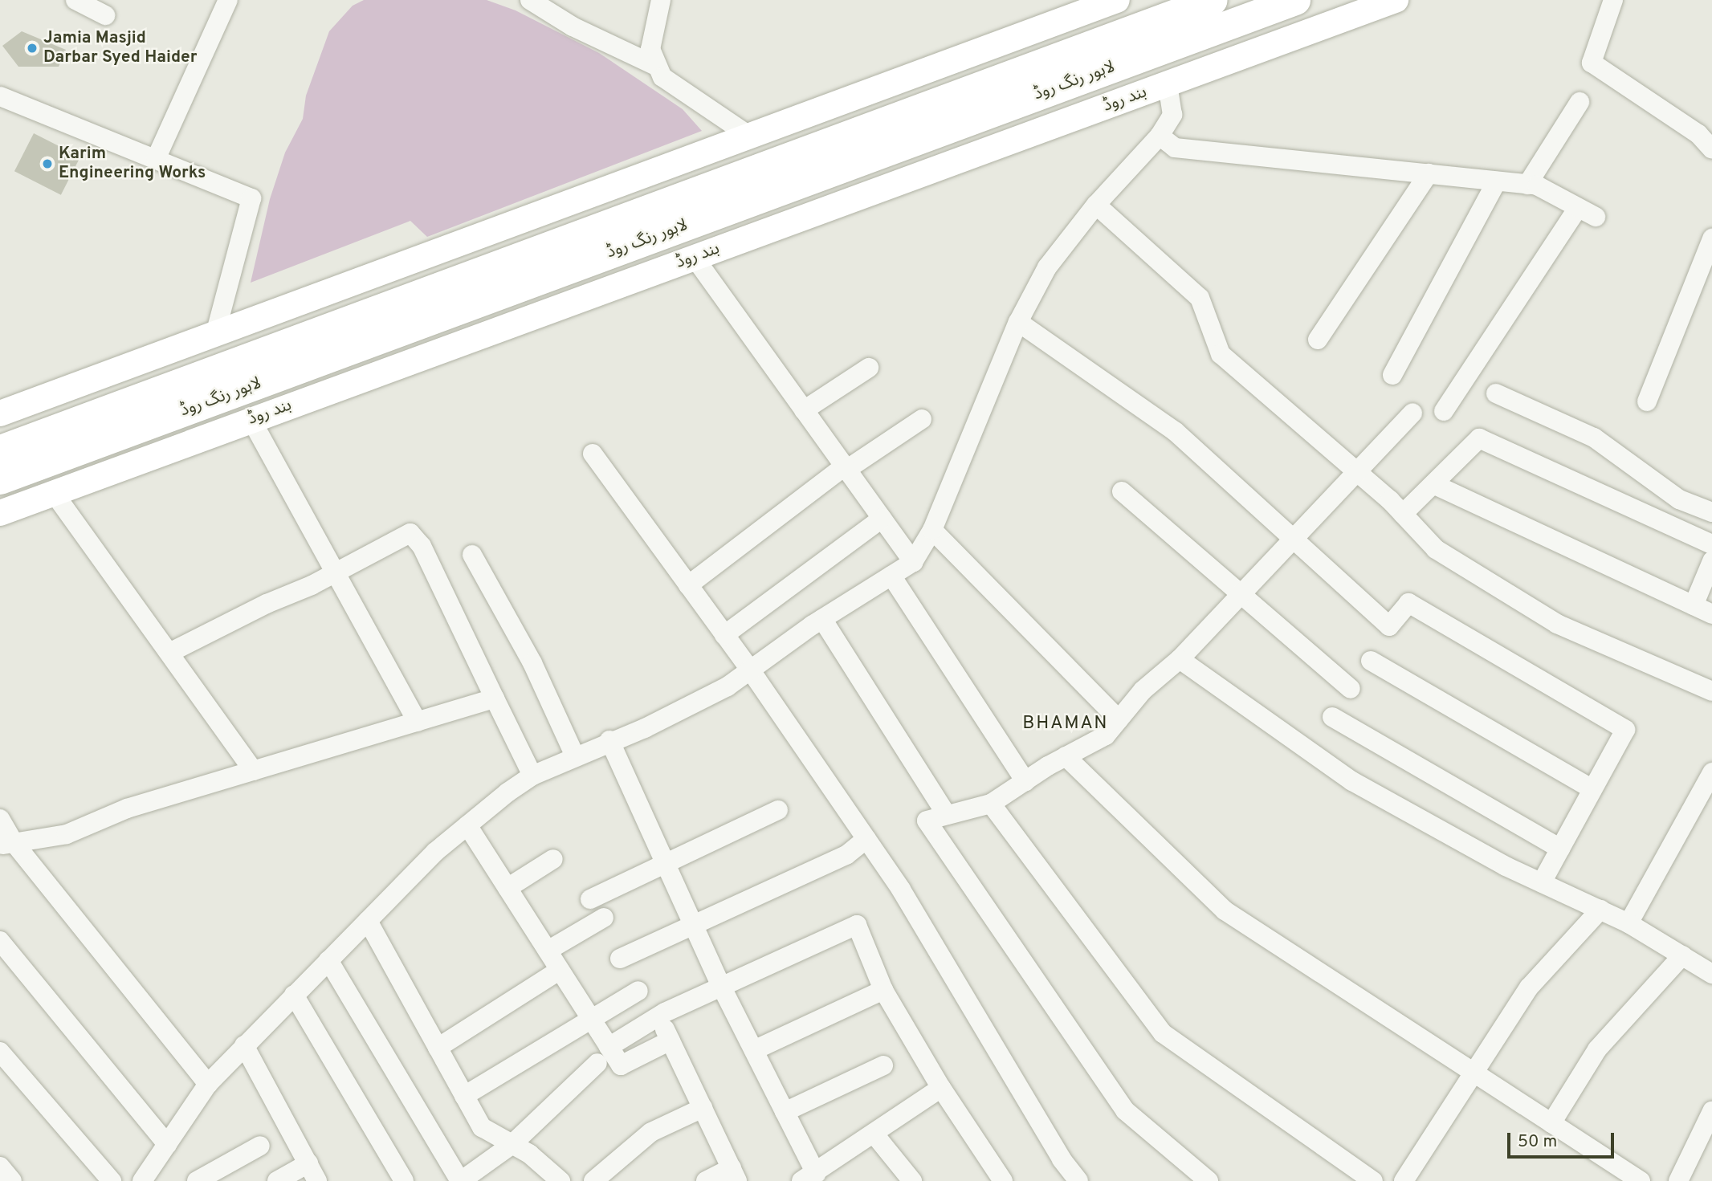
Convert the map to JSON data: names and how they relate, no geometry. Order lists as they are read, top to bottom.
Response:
{
  "streets": {
    "highway": ["لاہور رنگ روڈ"],
    "main road": ["بند روڈ"]
  },
  "districts": ["BHAMAN"],
  "places": ["Jamia Masjid Darbar Syed Haider", "Karim Engineering Works"],
  "scale_bar": "50 m"
}
